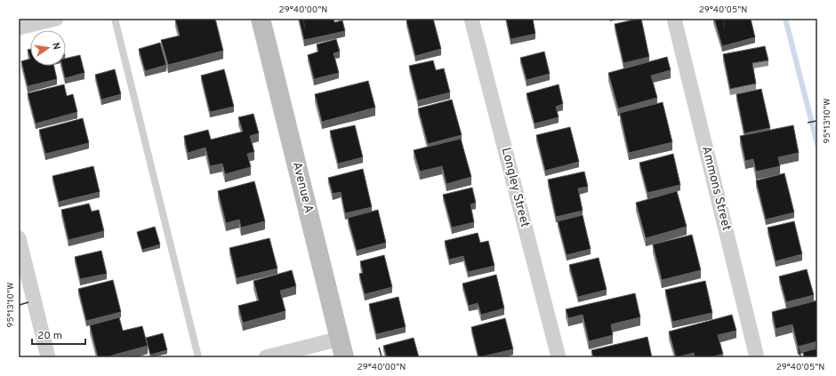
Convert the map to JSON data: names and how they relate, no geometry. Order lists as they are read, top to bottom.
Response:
{
  "streets": {
    "street": ["Avenue A", "Longley Street", "Ammons Street"]
  },
  "scale_bar": "20 m",
  "north": "right",
  "coordinates": ["29°40'00\"N", "29°40'05\"N", "95°13'10\"W"]
}
